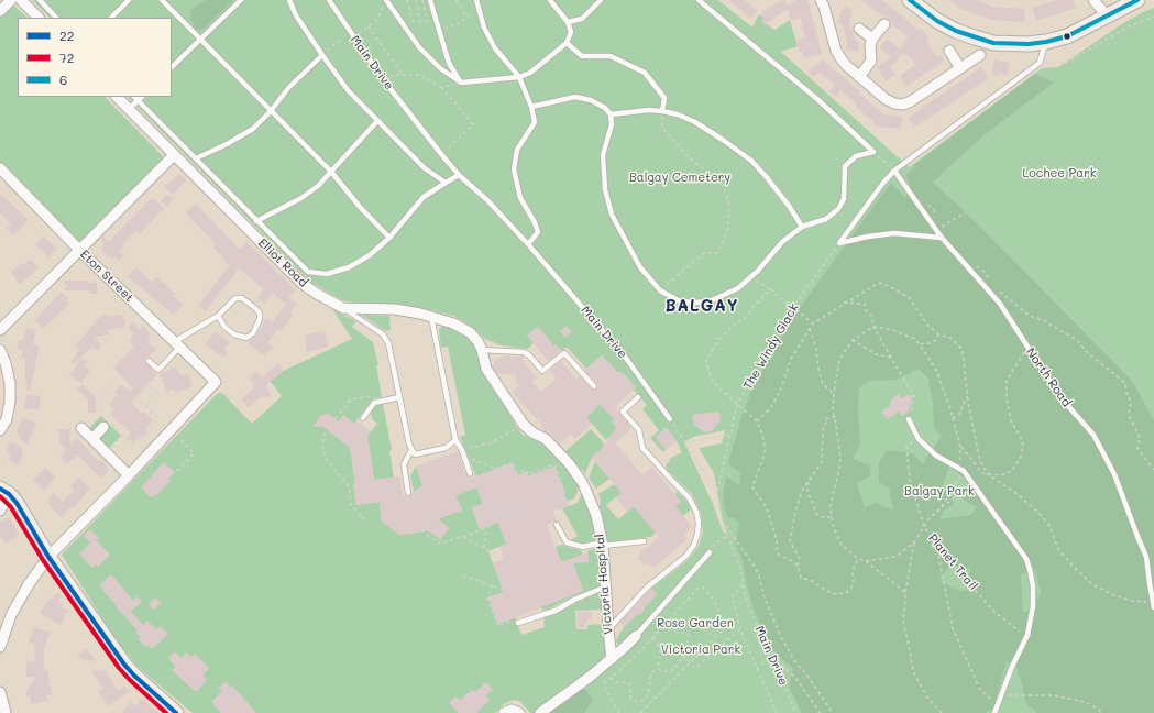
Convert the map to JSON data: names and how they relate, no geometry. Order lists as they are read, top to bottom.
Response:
{
  "streets": {
    "street": ["Elliot Road", "Eton Street", "Victoria Hospital"],
    "lane": ["Main Drive", "North Road"],
    "path": ["The Windy Glack", "Planet Trail"]
  },
  "crossings": [
    ["Main Drive", "The Windy Glack"],
    ["Elliot Road", "Victoria Hospital"]
  ],
  "districts": ["BALGAY"],
  "parks": [
    "Lochee Park",
    "Balgay Cemetery",
    "Balgay Park",
    "Rose Garden",
    "Victoria Park"
  ],
  "lines": ["transit line 6", "transit line 22", "transit line 72"],
  "legend": ["22", "72", "6"]
}
